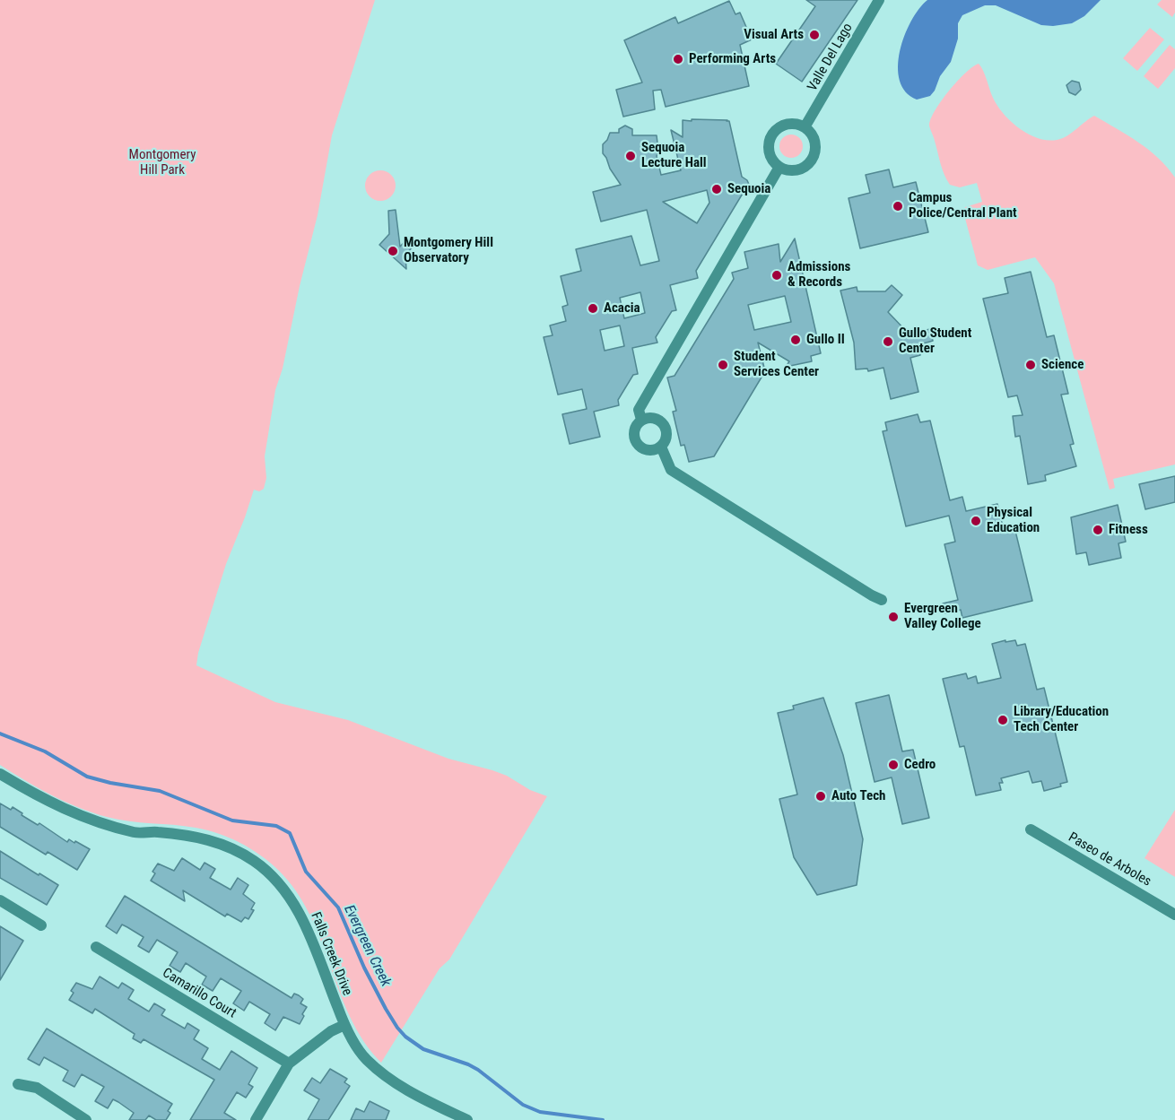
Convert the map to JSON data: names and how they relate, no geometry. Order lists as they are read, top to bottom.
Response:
{
  "streets": {
    "street": [
      "Valle Del Lago",
      "Paseo de Arboles",
      "Falls Creek Drive",
      "Camarillo Court"
    ]
  },
  "water": ["Evergreen Creek"],
  "parks": ["Montgomery Hill Park"],
  "places": [
    "Visual Arts",
    "Performing Arts",
    "Sequoia Lecture Hall",
    "Sequoia",
    "Campus Police/Central Plant",
    "Montgomery Hill Observatory",
    "Admissions & Records",
    "Acacia",
    "Gullo II",
    "Gullo Student Center",
    "Student Services Center",
    "Science",
    "Physical Education",
    "Fitness",
    "Evergreen Valley College",
    "Library/Education Tech Center",
    "Cedro",
    "Auto Tech"
  ]
}
